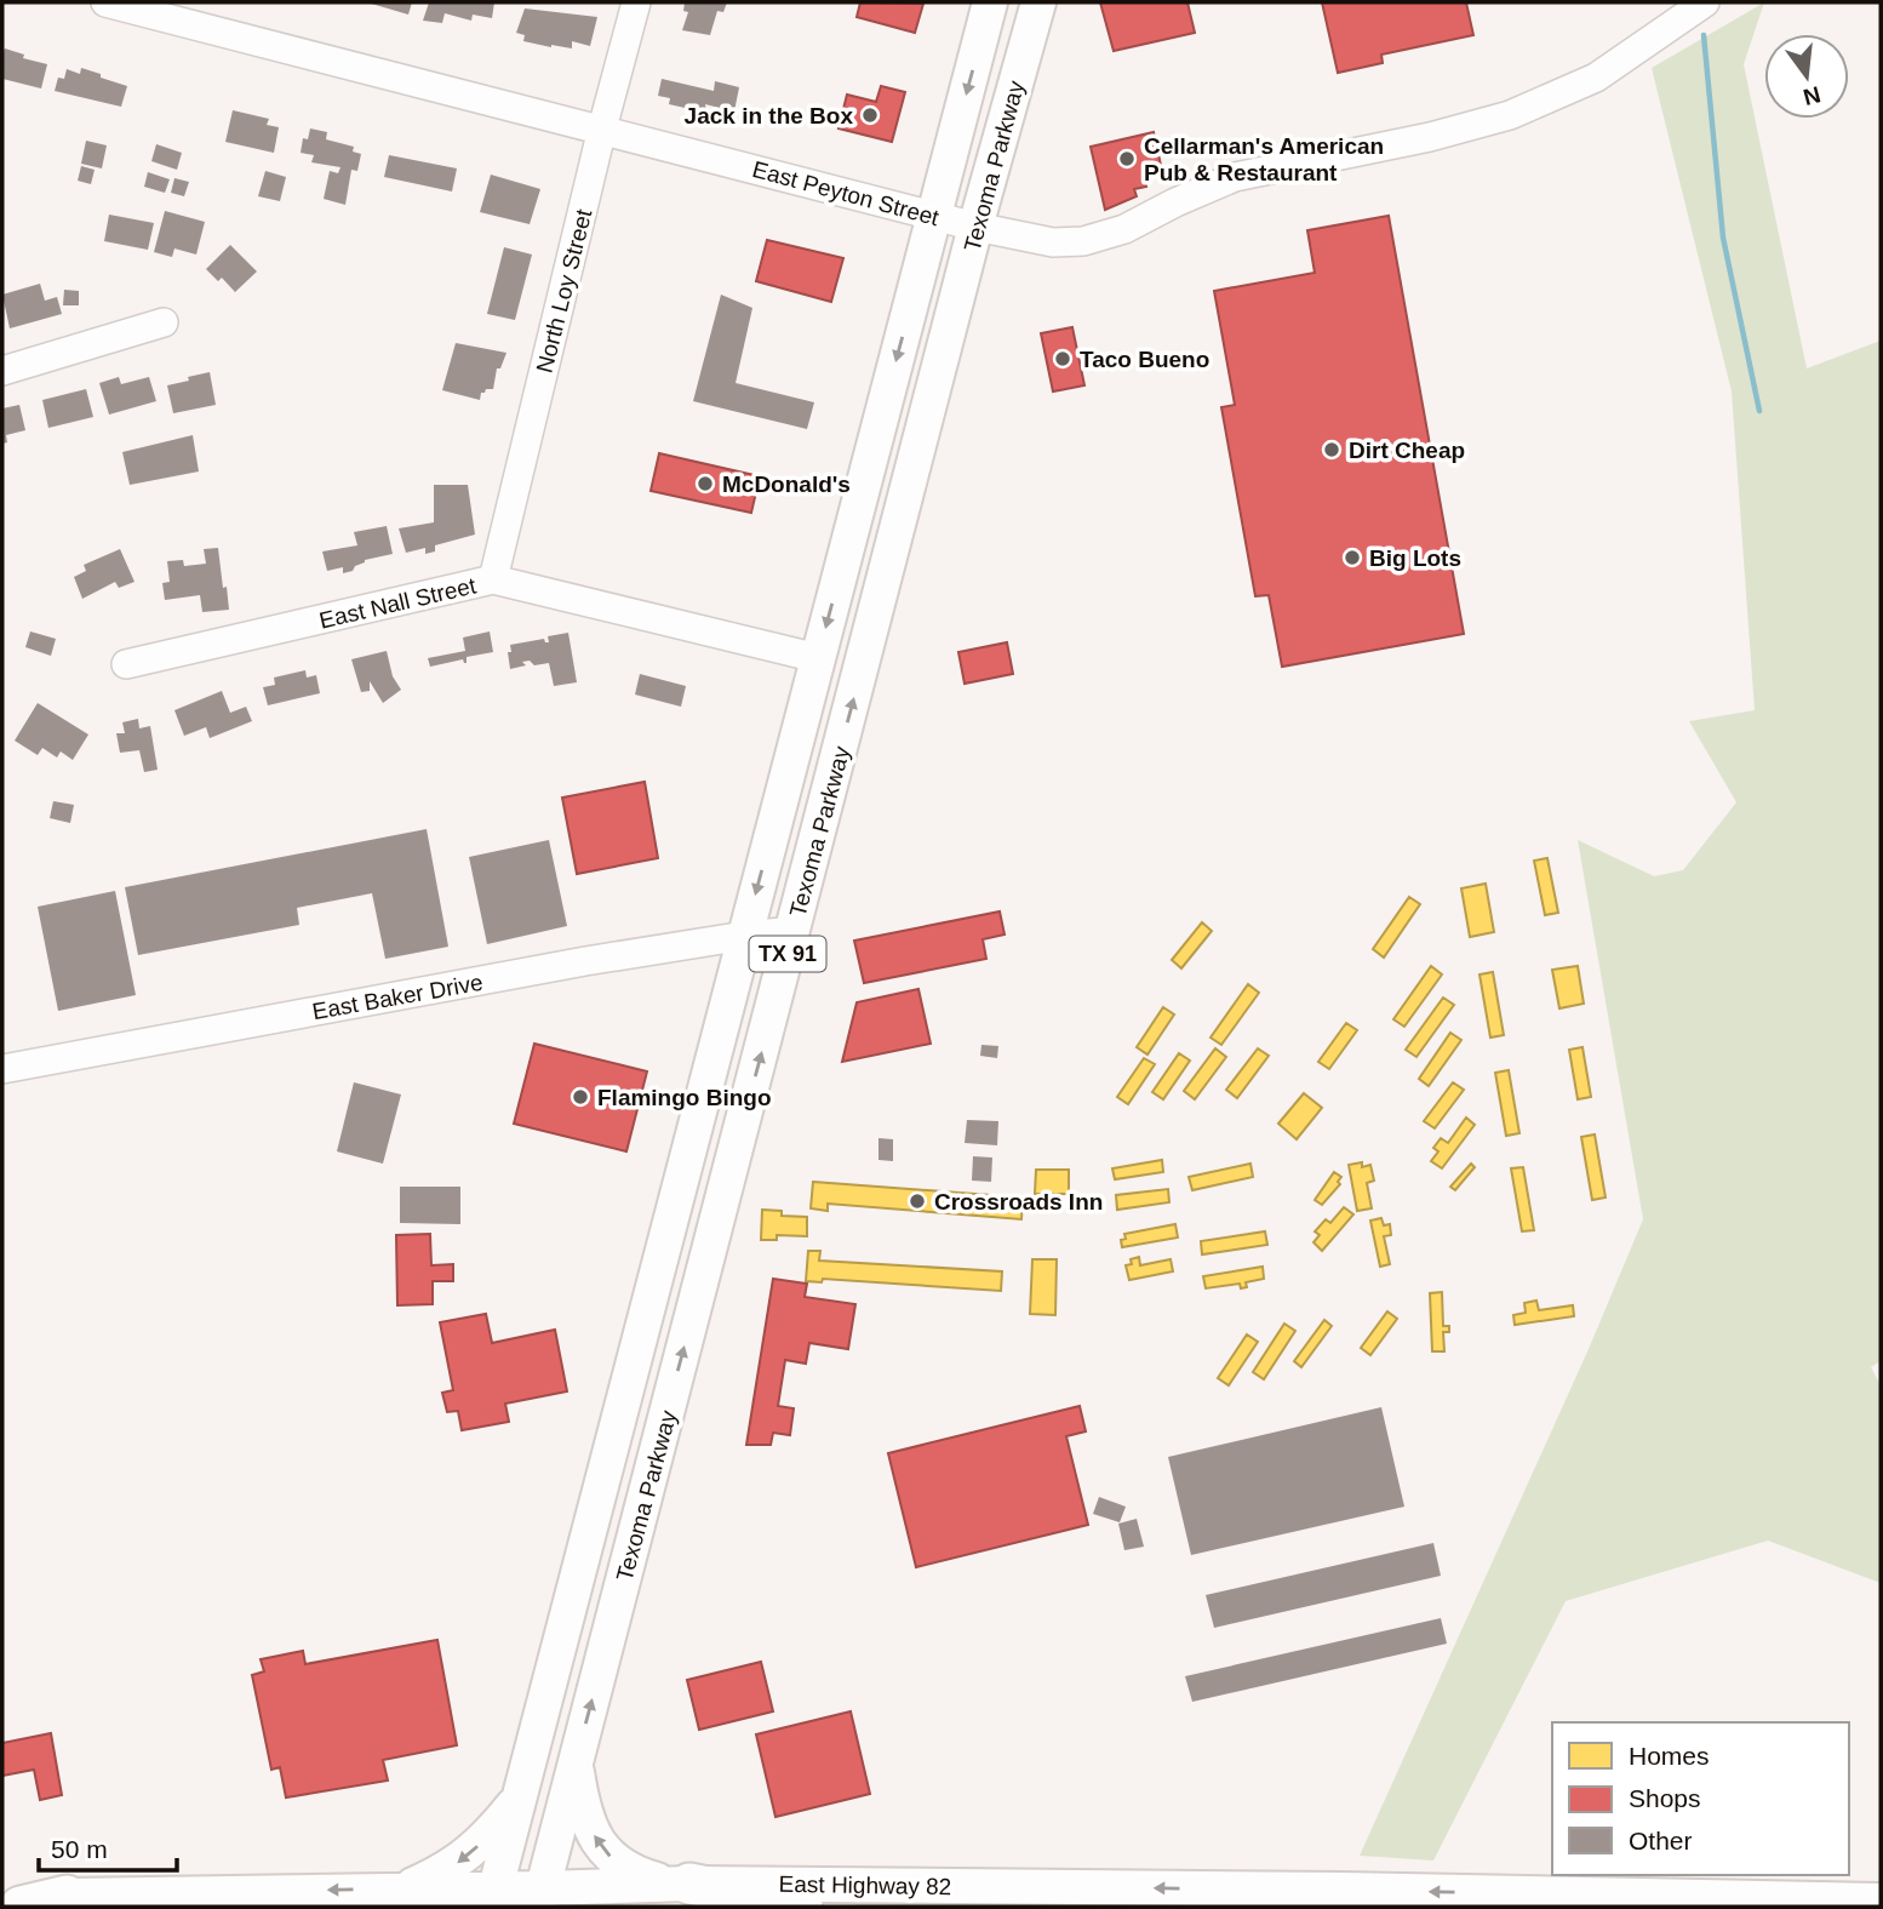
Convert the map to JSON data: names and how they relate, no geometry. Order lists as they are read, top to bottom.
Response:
{
  "streets": {
    "main road": ["Texoma Parkway", "TX 91", "East Highway 82"],
    "street": [
      "East Peyton Street",
      "North Loy Street",
      "East Nall Street",
      "East Baker Drive"
    ]
  },
  "crossings": [
    ["Texoma Parkway", "East Peyton Street"],
    ["Texoma Parkway", "East Nall Street"],
    ["Texoma Parkway", "East Baker Drive"],
    ["Texoma Parkway", "East Highway 82"],
    ["East Peyton Street", "North Loy Street"],
    ["North Loy Street", "East Nall Street"]
  ],
  "one_way": ["East Highway 82"],
  "places": [
    "Jack in the Box",
    "Cellarman's American Pub & Restaurant",
    "Taco Bueno",
    "Dirt Cheap",
    "McDonald's",
    "Big Lots",
    "Flamingo Bingo",
    "Crossroads Inn"
  ],
  "legend": ["Homes", "Shops", "Other"],
  "scale_bar": "50 m",
  "north": "bottom"
}
